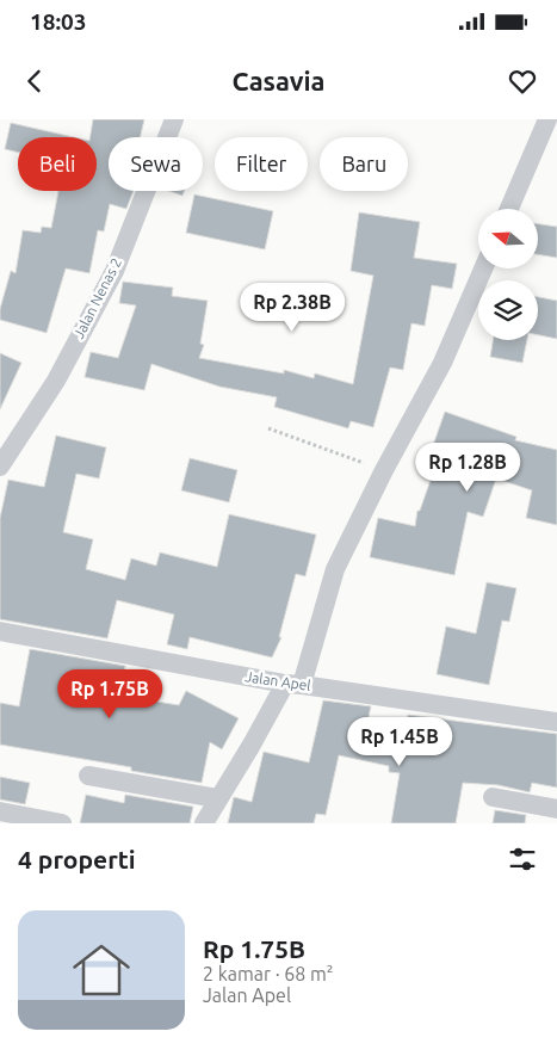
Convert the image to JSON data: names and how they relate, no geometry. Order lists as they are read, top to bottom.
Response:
{
  "streets": {
    "street": ["Jalan Nenas 2", "Jalan Apel"]
  },
  "north": "left",
  "page": {
    "status": "18:03",
    "header": "Casavia",
    "chip": [
      "Beli",
      "Sewa",
      "Filter",
      "Baru"
    ],
    "price": [
      "Rp 2.38B",
      "Rp 1.28B",
      "Rp 1.75B",
      "Rp 1.45B"
    ],
    "heading": "4 properti",
    "list": [
      {
        "name": "Rp 1.75B",
        "note": "2 kamar · 68 m² · Jalan Apel"
      }
    ]
  }
}
